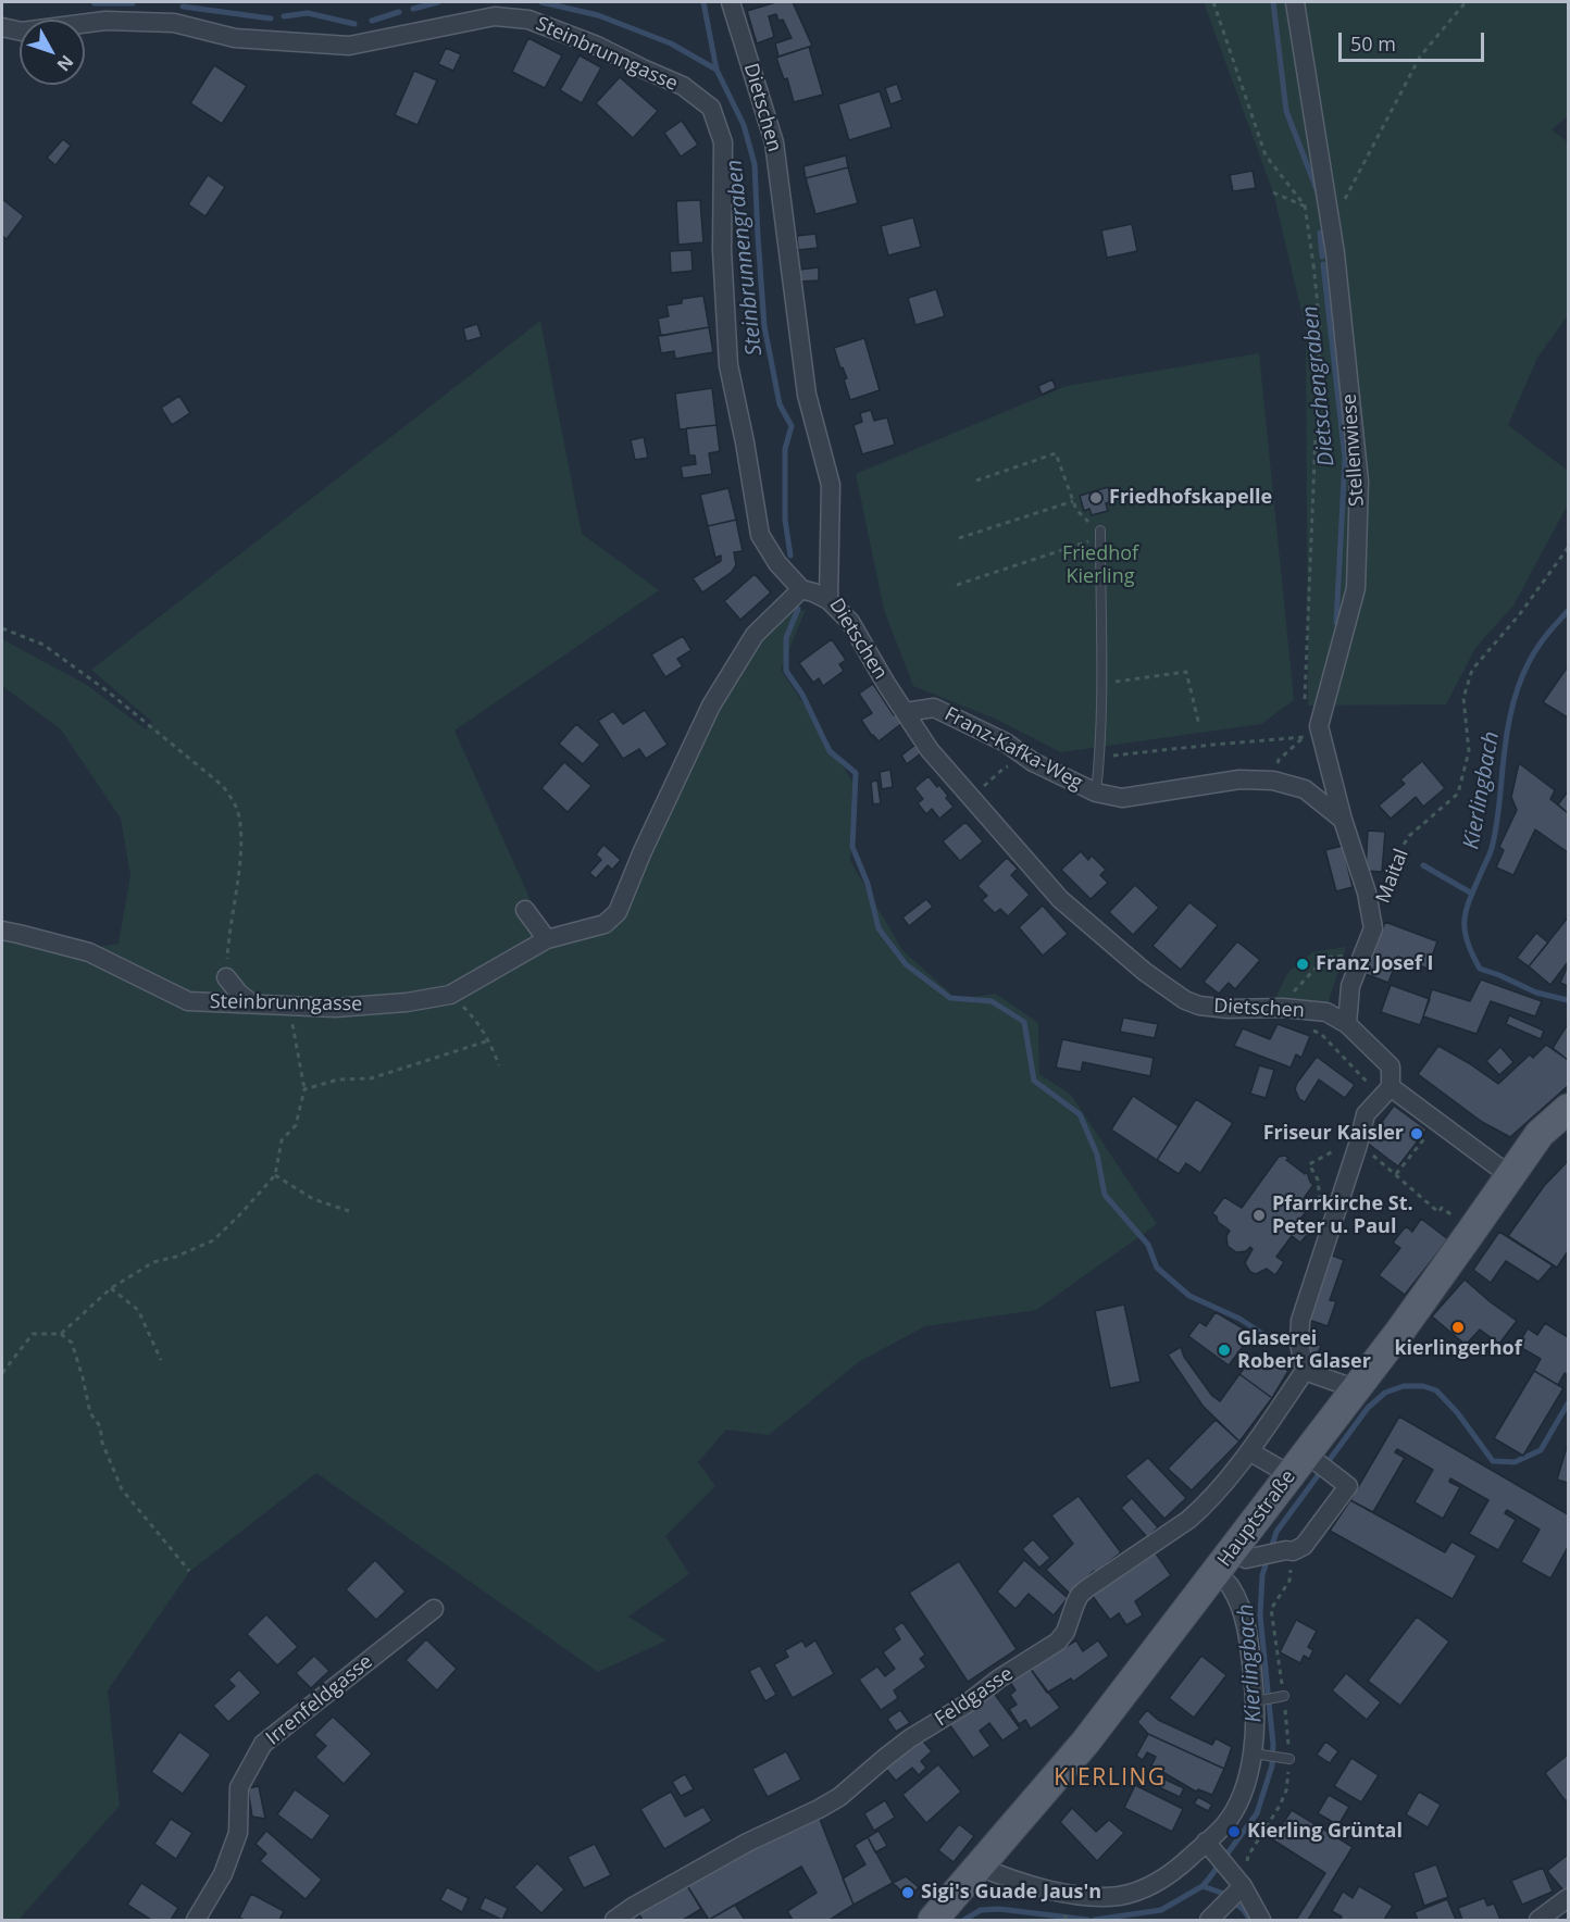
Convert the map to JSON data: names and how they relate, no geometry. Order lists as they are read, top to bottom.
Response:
{
  "streets": {
    "main road": ["Hauptstraße"],
    "street": [
      "Steinbrunngasse",
      "Dietschen",
      "Stellenwiese",
      "Franz-Kafka-Weg",
      "Maital",
      "Feldgasse",
      "Irrenfeldgasse"
    ]
  },
  "crossings": [
    ["Steinbrunngasse", "Dietschen"],
    ["Dietschen", "Franz-Kafka-Weg"],
    ["Dietschen", "Maital"],
    ["Stellenwiese", "Franz-Kafka-Weg"],
    ["Stellenwiese", "Maital"]
  ],
  "districts": ["KIERLING"],
  "water": ["Steinbrunnengraben", "Dietschengraben", "Kierlingbach"],
  "parks": ["Friedhof Kierling"],
  "places": [
    "Friedhofskapelle",
    "Franz Josef I",
    "Friseur Kaisler",
    "Pfarrkirche St. Peter u. Paul",
    "kierlingerhof",
    "Glaserei Robert Glaser",
    "Kierling Grüntal",
    "Sigi's Guade Jaus'n"
  ],
  "scale_bar": "50 m",
  "north": "bottom right"
}
